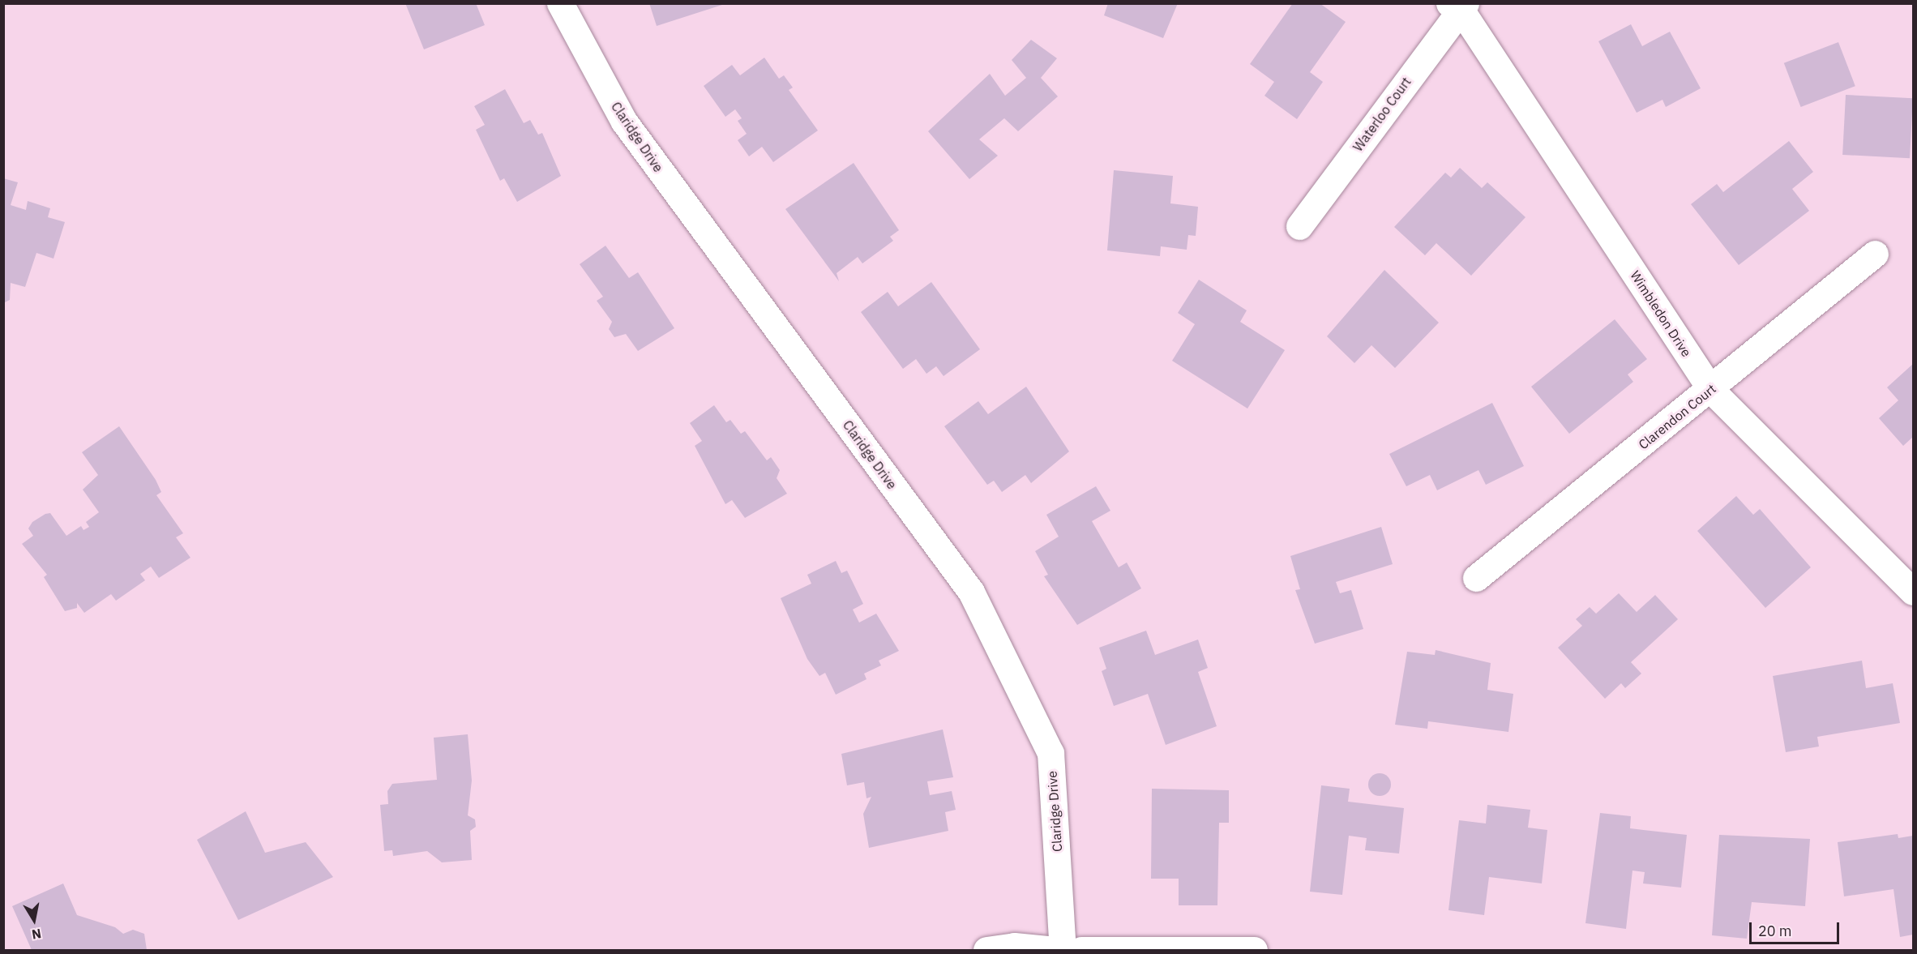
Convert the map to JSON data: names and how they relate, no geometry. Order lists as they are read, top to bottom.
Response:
{
  "streets": {
    "street": [
      "Waterloo Court",
      "Claridge Drive",
      "Wimbledon Drive",
      "Clarendon Court"
    ]
  },
  "crossings": [
    ["Waterloo Court", "Wimbledon Drive"],
    ["Wimbledon Drive", "Clarendon Court"]
  ],
  "scale_bar": "20 m",
  "north": "bottom"
}
